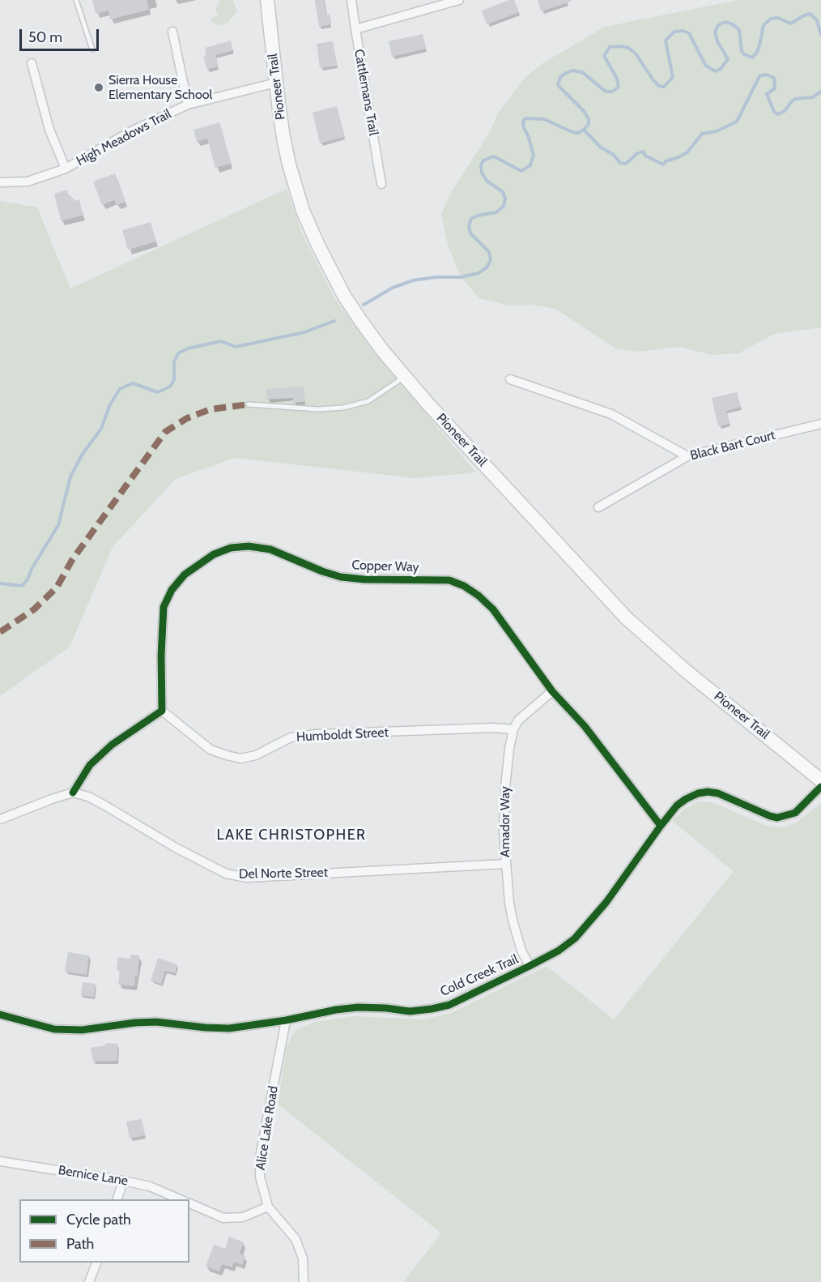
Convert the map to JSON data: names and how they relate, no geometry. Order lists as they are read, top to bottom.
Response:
{
  "streets": {
    "main road": ["Pioneer Trail"],
    "street": [
      "Cattlemans Trail",
      "High Meadows Trail",
      "Black Bart Court",
      "Copper Way",
      "Humboldt Street",
      "Amador Way",
      "Del Norte Street",
      "Cold Creek Trail",
      "Alice Lake Road",
      "Bernice Lane"
    ]
  },
  "crossings": [
    ["Pioneer Trail", "High Meadows Trail"],
    ["Copper Way", "Humboldt Street"],
    ["Copper Way", "Cold Creek Trail"],
    ["Humboldt Street", "Amador Way"],
    ["Amador Way", "Del Norte Street"],
    ["Amador Way", "Cold Creek Trail"],
    ["Cold Creek Trail", "Alice Lake Road"]
  ],
  "districts": ["LAKE CHRISTOPHER"],
  "places": ["Sierra House Elementary School"],
  "legend": ["Cycle path", "Path"],
  "scale_bar": "50 m"
}
